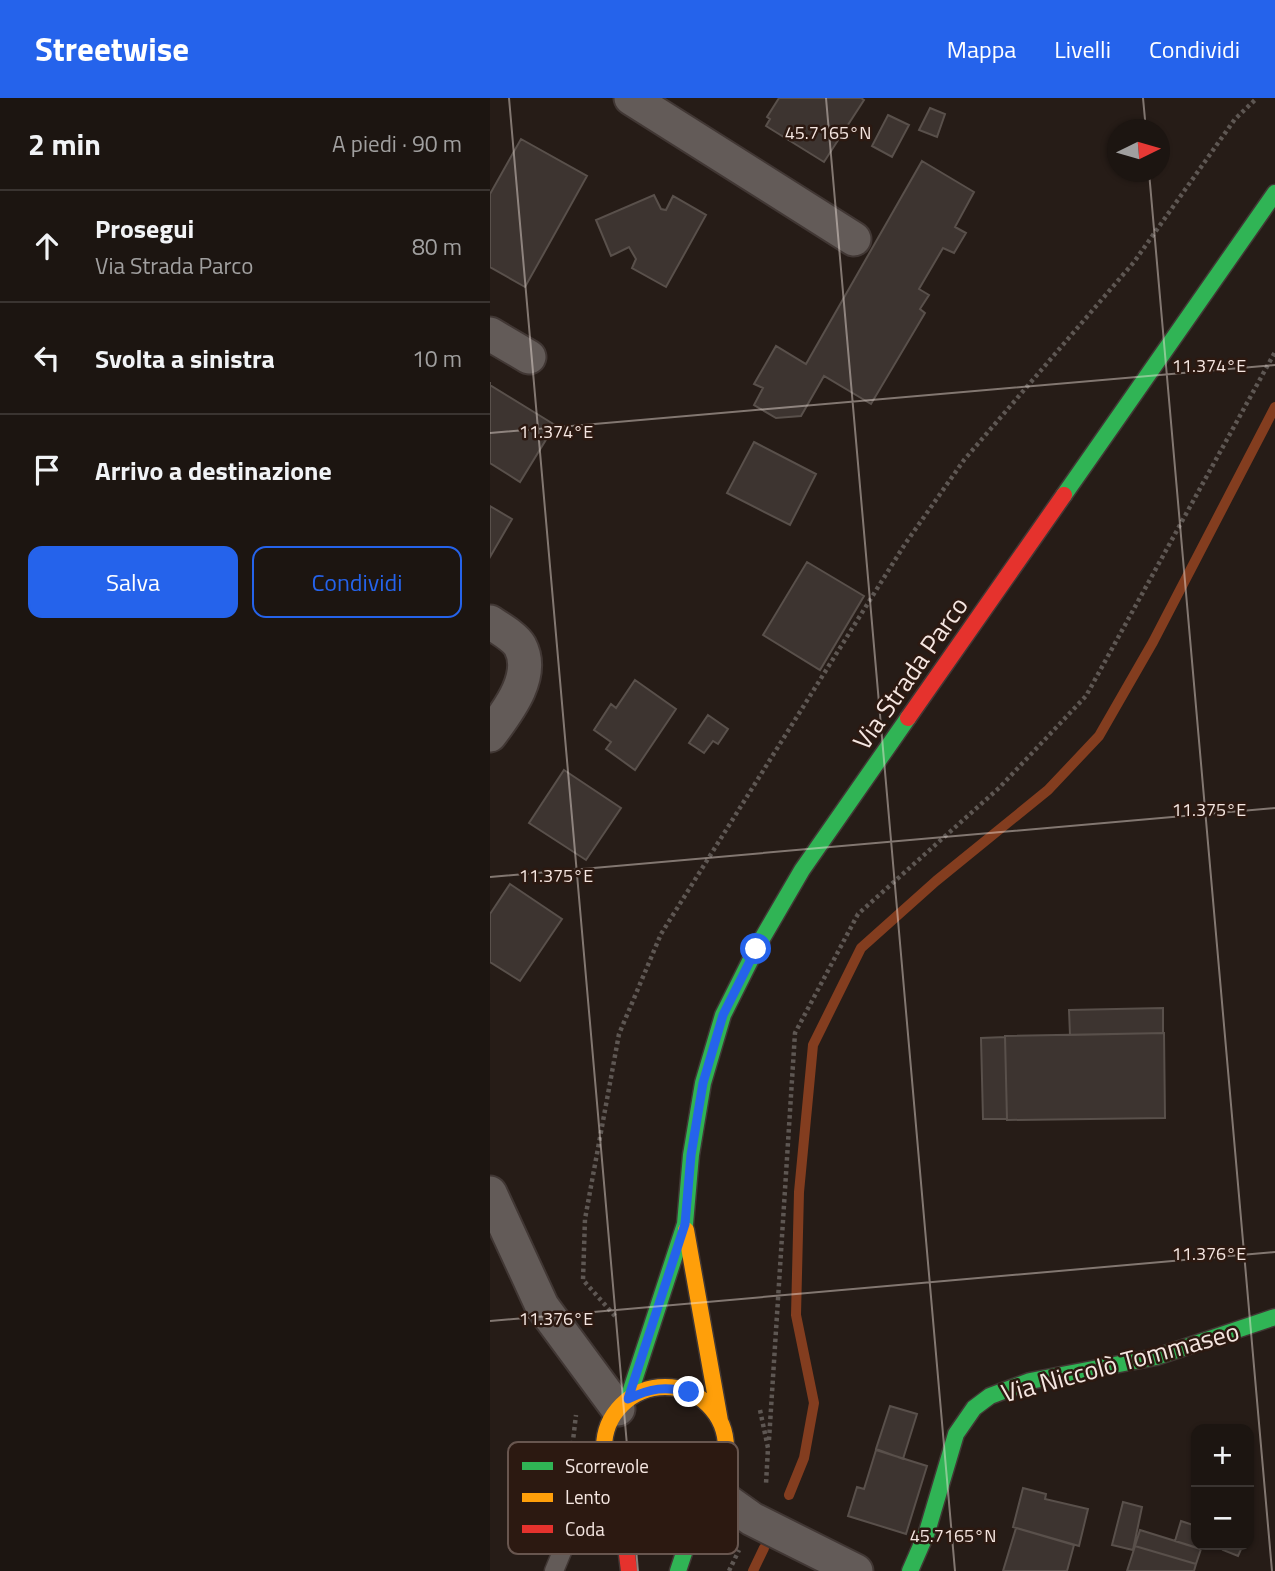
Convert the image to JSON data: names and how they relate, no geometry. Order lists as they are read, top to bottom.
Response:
{
  "streets": {
    "main road": ["Via Strada Parco", "Via Niccolò Tommaseo"]
  },
  "legend": ["Scorrevole", "Lento", "Coda"],
  "north": "right",
  "page": {
    "header": "Streetwise",
    "nav": ["Mappa", "Livelli", "Condividi"],
    "heading": ["2 min", "A piedi · 90 m"],
    "list": [
      ["Prosegui", "Via Strada Parco", "80 m"],
      ["Svolta a sinistra", "10 m"],
      "Arrivo a destinazione"
    ],
    "buttons": ["Salva", "Condividi"],
    "map_buttons": ["+", "−"]
  },
  "coordinates": [
    "45.7165°N",
    "11.374°E",
    "11.375°E",
    "11.376°E"
  ]
}
